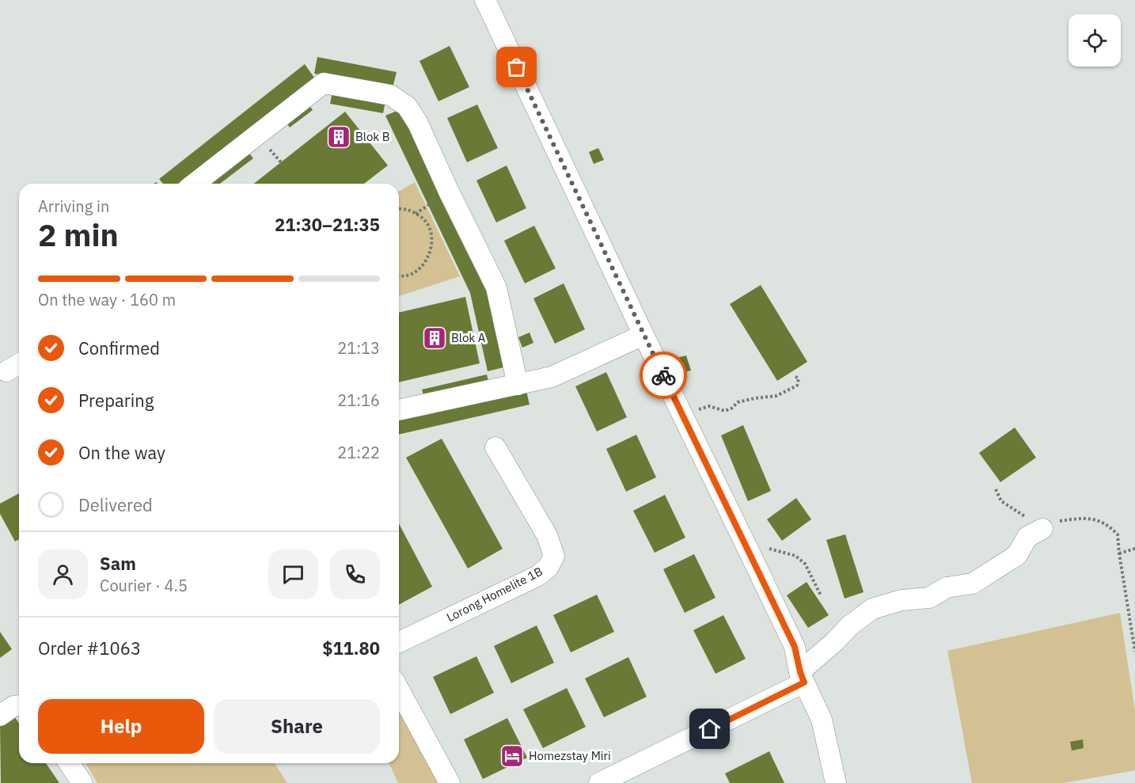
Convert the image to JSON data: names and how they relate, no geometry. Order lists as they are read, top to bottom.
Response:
{
  "streets": {
    "street": ["Lorong Homelite 1B"]
  },
  "places": {
    "building": ["Blok B", "Blok A"],
    "hotel": ["Homezstay Miri"]
  },
  "page": {
    "heading": ["2 min", "Arriving in", "21:30–21:35"],
    "panel": [
      "Sam",
      "Courier · 4.5",
      "Order #1063",
      "$11.80"
    ],
    "bar": "On the way · 160 m",
    "list": [
      ["Confirmed", "21:13"],
      ["Preparing", "21:16"],
      ["On the way", "21:22"],
      "Delivered"
    ],
    "buttons": ["Help", "Share"]
  }
}
